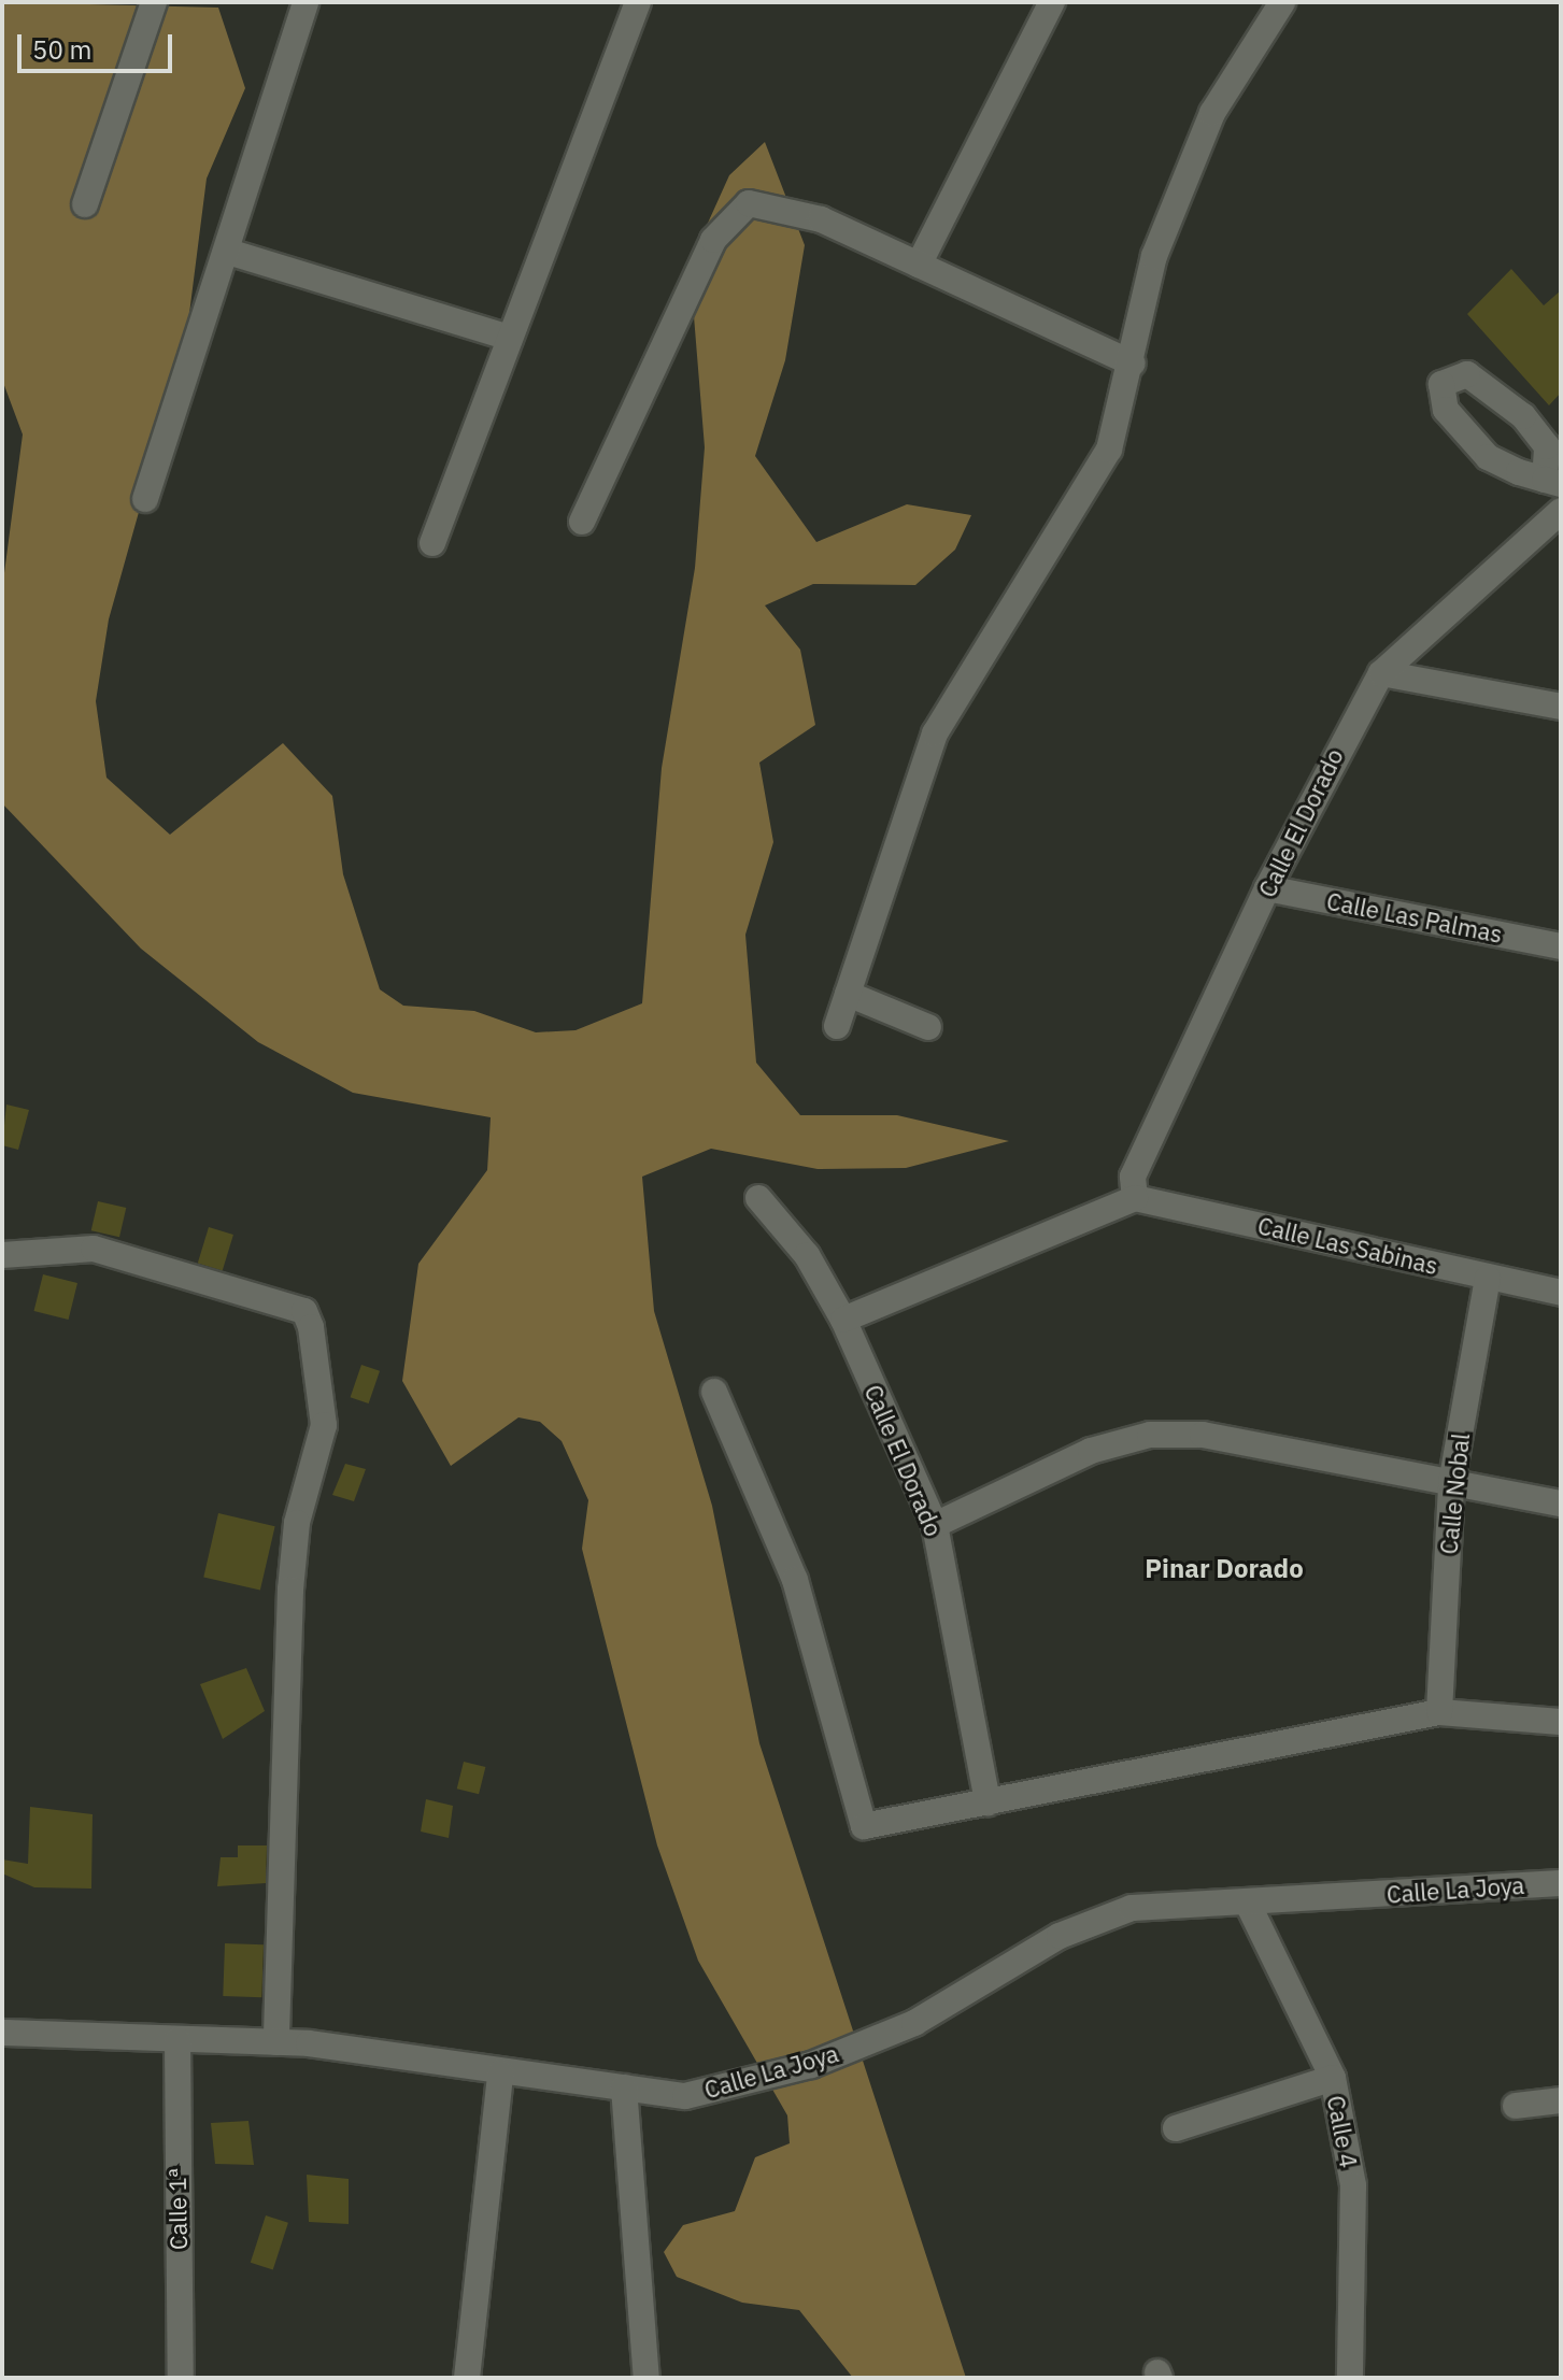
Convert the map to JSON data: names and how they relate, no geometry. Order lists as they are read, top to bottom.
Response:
{
  "streets": {
    "street": [
      "Calle El Dorado",
      "Calle Las Palmas",
      "Calle Las Sabinas",
      "Calle Nobal",
      "Calle La Joya",
      "Calle 4",
      "Calle 1ª"
    ]
  },
  "crossings": [
    ["Calle El Dorado", "Calle Las Palmas"],
    ["Calle El Dorado", "Calle Las Sabinas"],
    ["Calle Las Sabinas", "Calle Nobal"],
    ["Calle La Joya", "Calle 4"],
    ["Calle La Joya", "Calle 1ª"]
  ],
  "districts": ["Pinar Dorado"],
  "scale_bar": "50 m"
}
